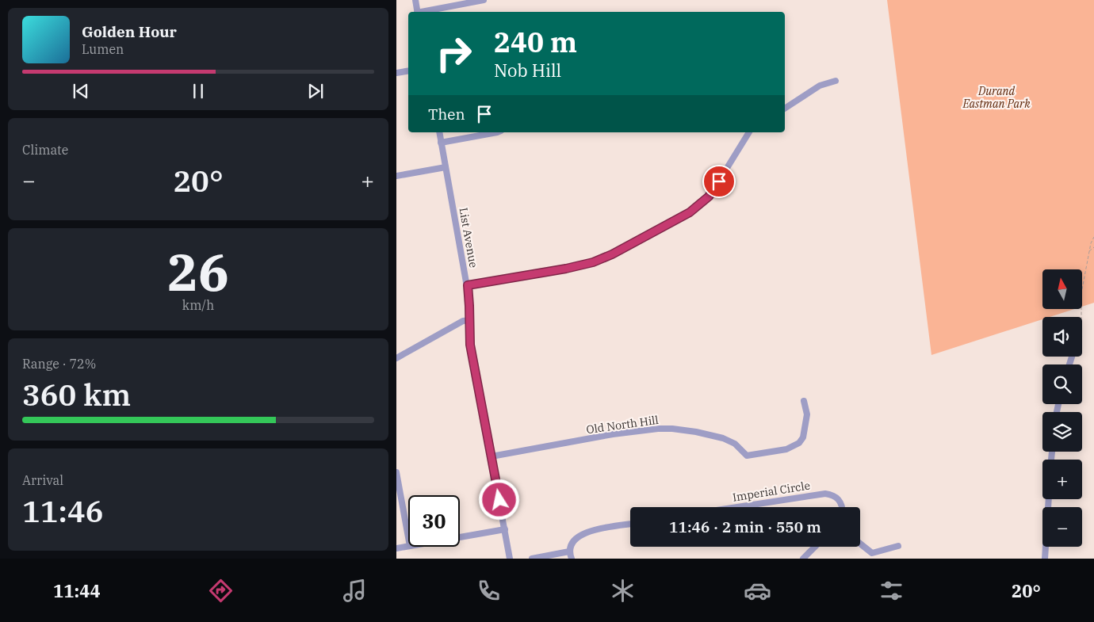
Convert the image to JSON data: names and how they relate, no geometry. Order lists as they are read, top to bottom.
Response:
{
  "streets": {
    "street": ["List Avenue", "Old North Hill", "Imperial Circle"]
  },
  "crossings": [
    ["List Avenue", "Old North Hill"]
  ],
  "parks": ["Durand Eastman Park"],
  "north": "top",
  "page": {
    "turn": ["240 m", "Nob Hill"],
    "song": ["Golden Hour", "Lumen"],
    "then": "Then",
    "tile": [
      "Climate",
      ["26", "km/h"],
      ["Range · 72%", "360 km"],
      ["Arrival", "11:46"]
    ],
    "heat": ["−", "20°", "+"],
    "map_buttons": ["+", "−"],
    "limit": "30",
    "trip": "11:46 · 2 min · 550 m",
    "tabs": ["11:44", "20°"]
  }
}
